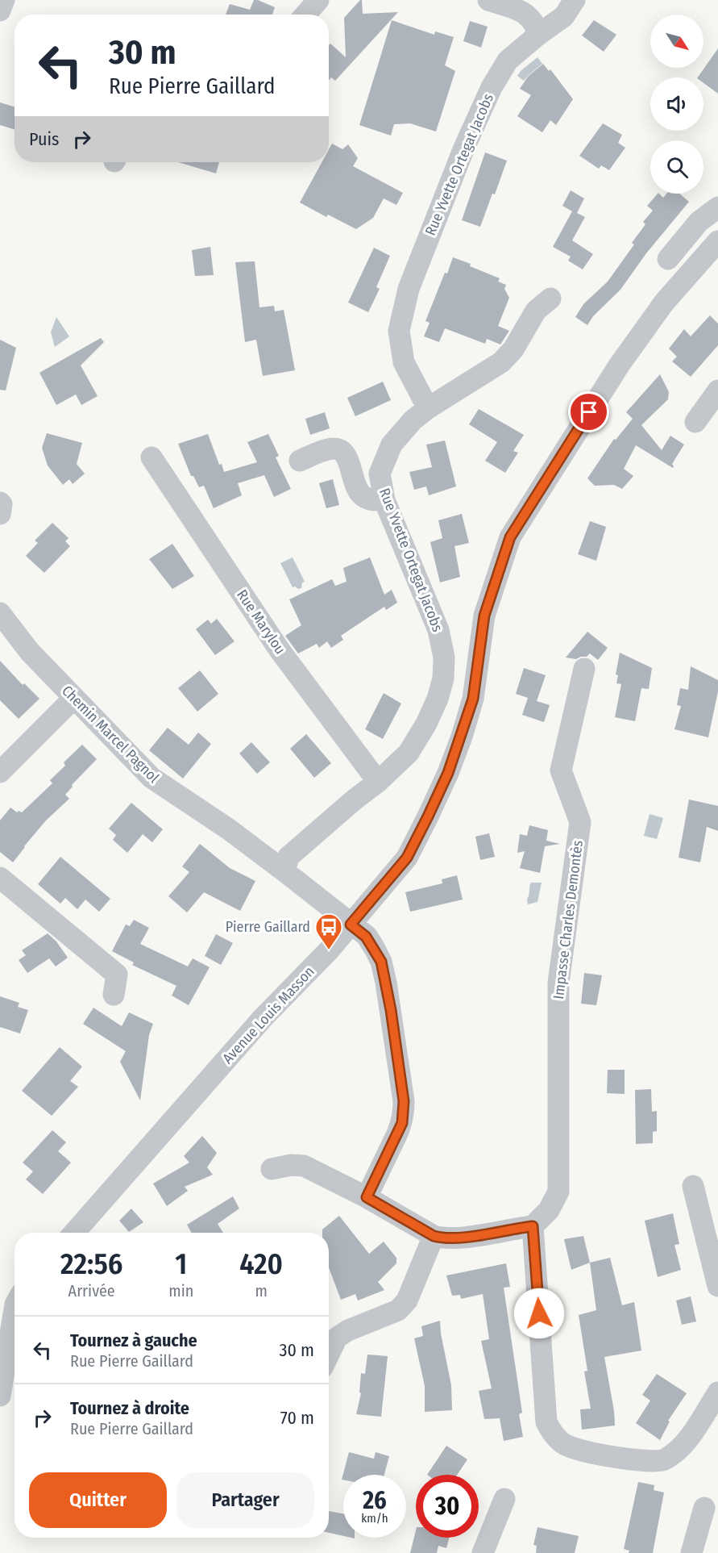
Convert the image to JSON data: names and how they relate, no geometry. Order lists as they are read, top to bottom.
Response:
{
  "streets": {
    "street": [
      "Rue Yvette Ortegat Jacobs",
      "Rue Marylou",
      "Chemin Marcel Pagnol",
      "Impasse Charles Demontès",
      "Avenue Louis Masson"
    ]
  },
  "crossings": [
    ["Rue Yvette Ortegat Jacobs", "Rue Marylou"],
    ["Rue Yvette Ortegat Jacobs", "Chemin Marcel Pagnol"]
  ],
  "places": {
    "bus stop": ["Pierre Gaillard"]
  },
  "north": "bottom right",
  "page": {
    "turn": ["30 m", "Rue Pierre Gaillard"],
    "then": "Puis",
    "eta": [
      "22:56",
      "Arrivée",
      "1",
      "min",
      "420",
      "m"
    ],
    "list": [
      {
        "name": "Tournez à gauche",
        "note": "Rue Pierre Gaillard",
        "value": "30 m"
      },
      {
        "name": "Tournez à droite",
        "note": "Rue Pierre Gaillard",
        "value": "70 m"
      }
    ],
    "buttons": ["Quitter", "Partager"],
    "speed": "26 km/h",
    "limit": "30"
  }
}
